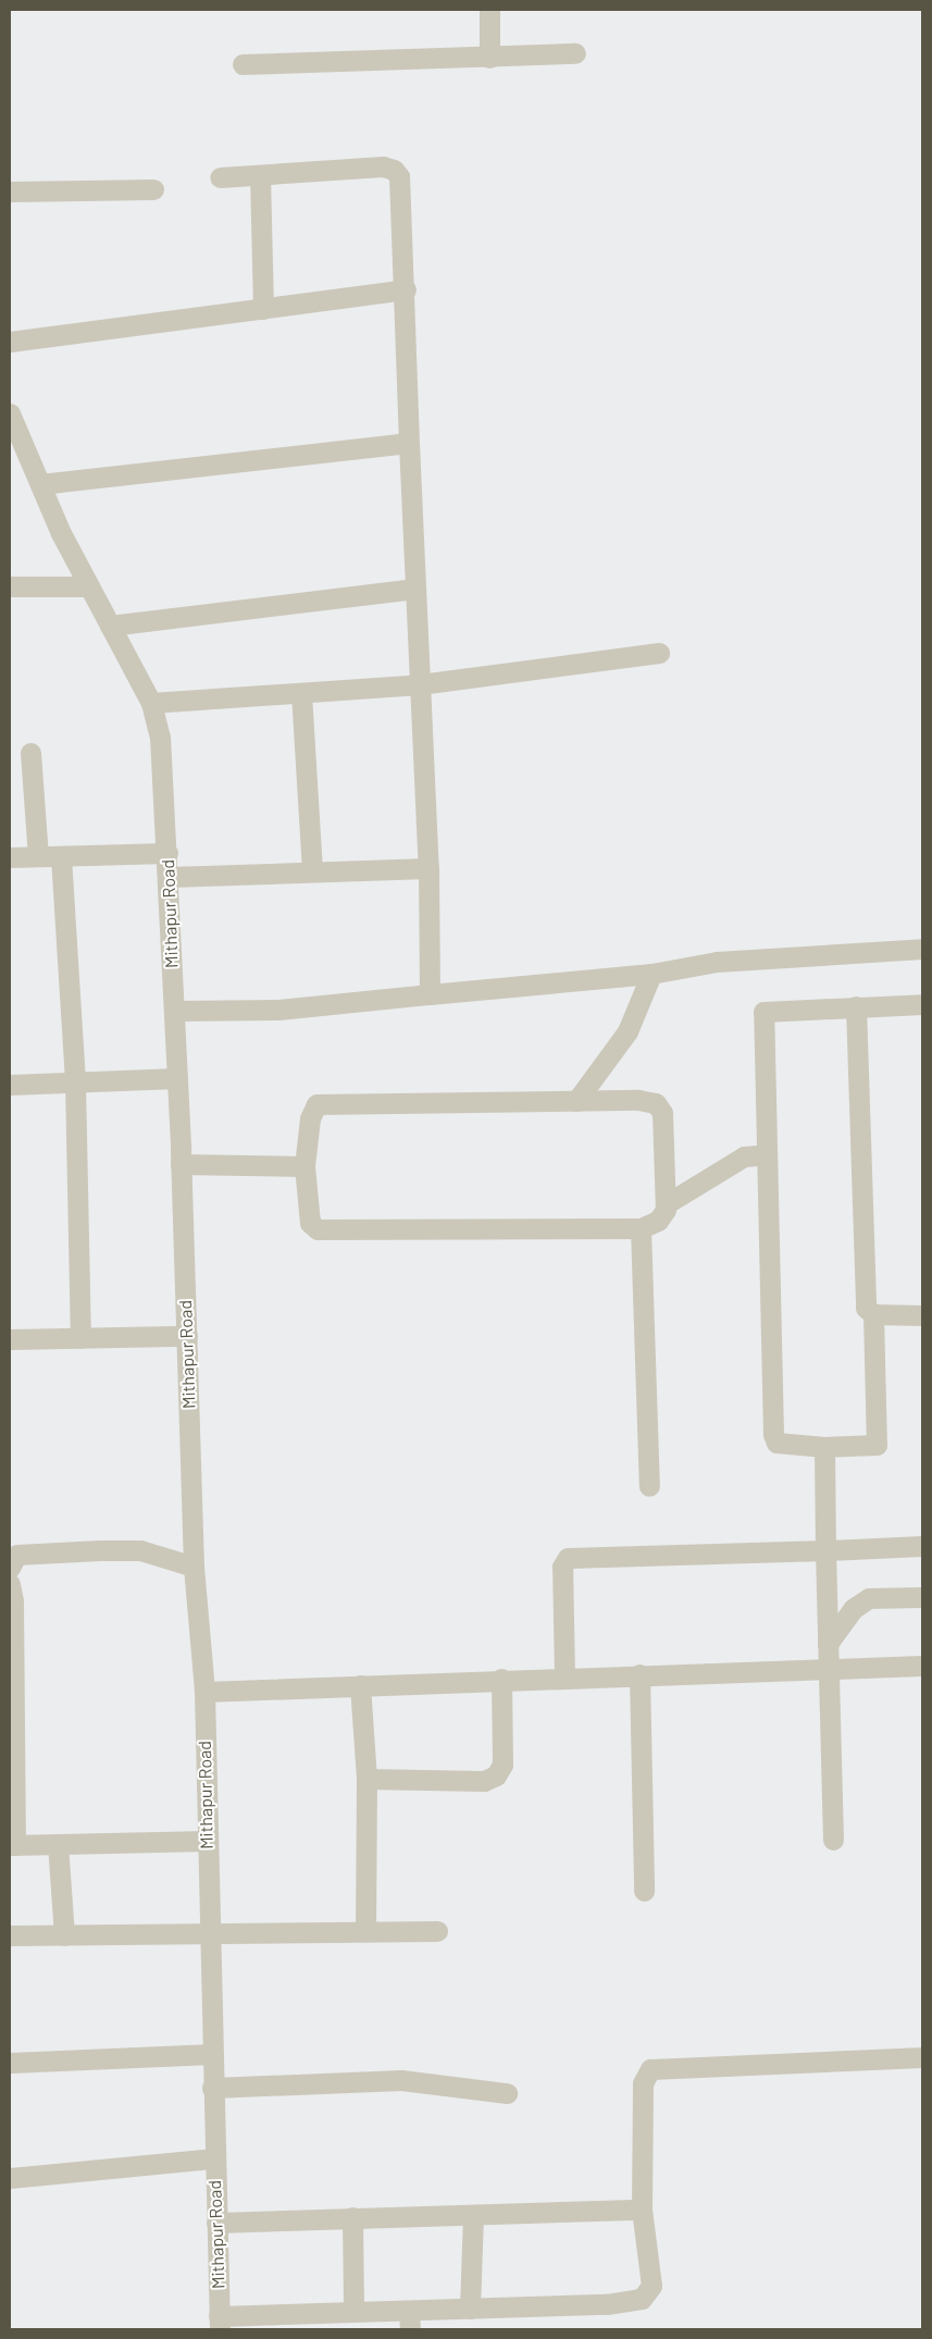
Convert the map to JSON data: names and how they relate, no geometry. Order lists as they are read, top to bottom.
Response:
{
  "streets": {
    "street": ["Mithapur Road"]
  }
}
